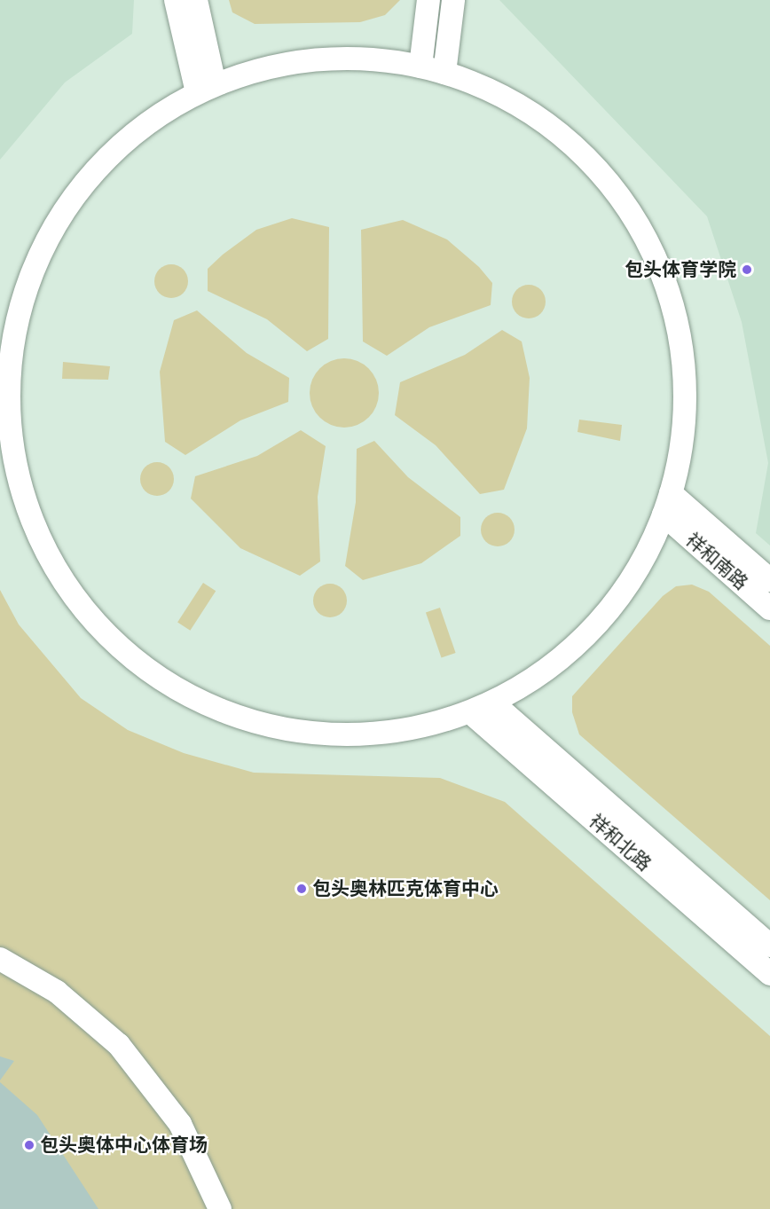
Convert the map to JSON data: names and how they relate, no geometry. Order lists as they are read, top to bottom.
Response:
{
  "streets": {
    "street": ["祥和南路", "祥和北路"]
  },
  "places": ["包头体育学院", "包头奥林匹克体育中心", "包头奥体中心体育场"]
}
